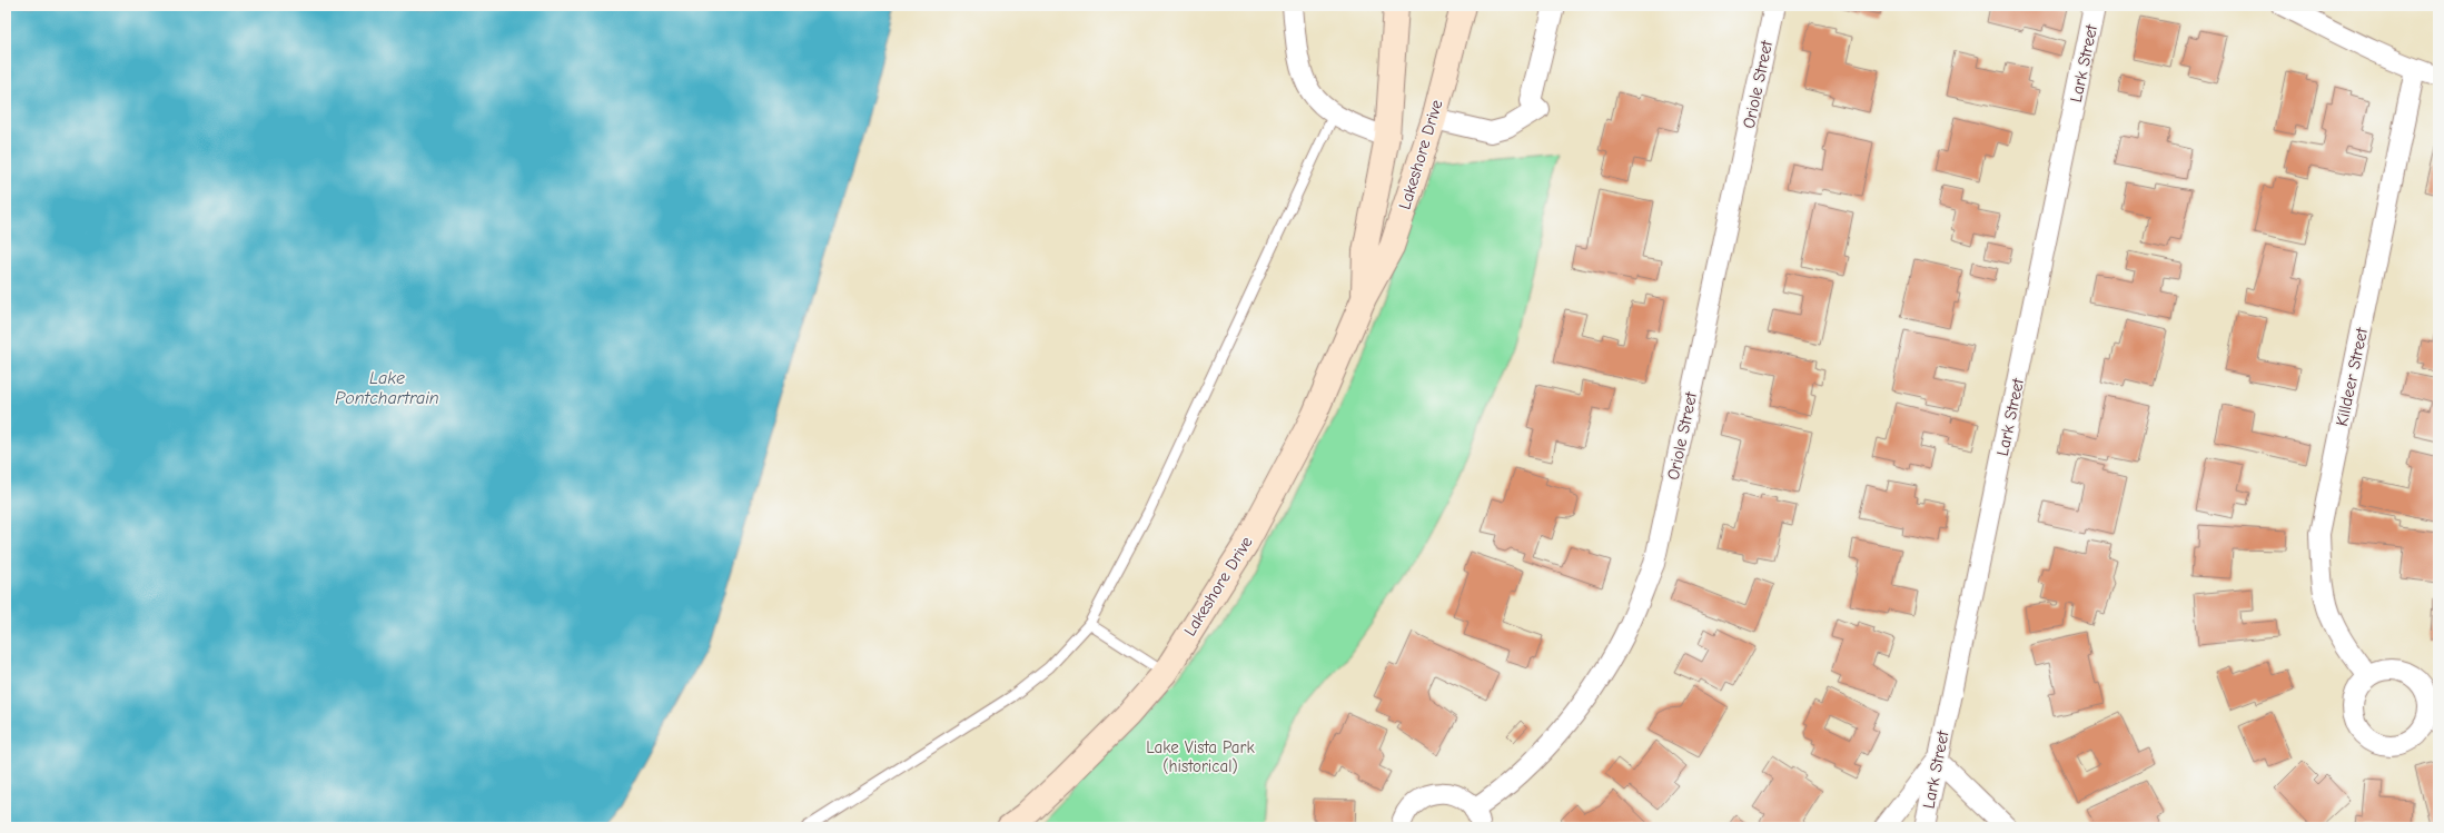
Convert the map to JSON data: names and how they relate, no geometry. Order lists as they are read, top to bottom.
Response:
{
  "streets": {
    "street": [
      "Lark Street",
      "Oriole Street",
      "Lakeshore Drive",
      "Killdeer Street"
    ]
  },
  "water": ["Lake Pontchartrain"],
  "parks": ["Lake Vista Park (historical)"]
}
